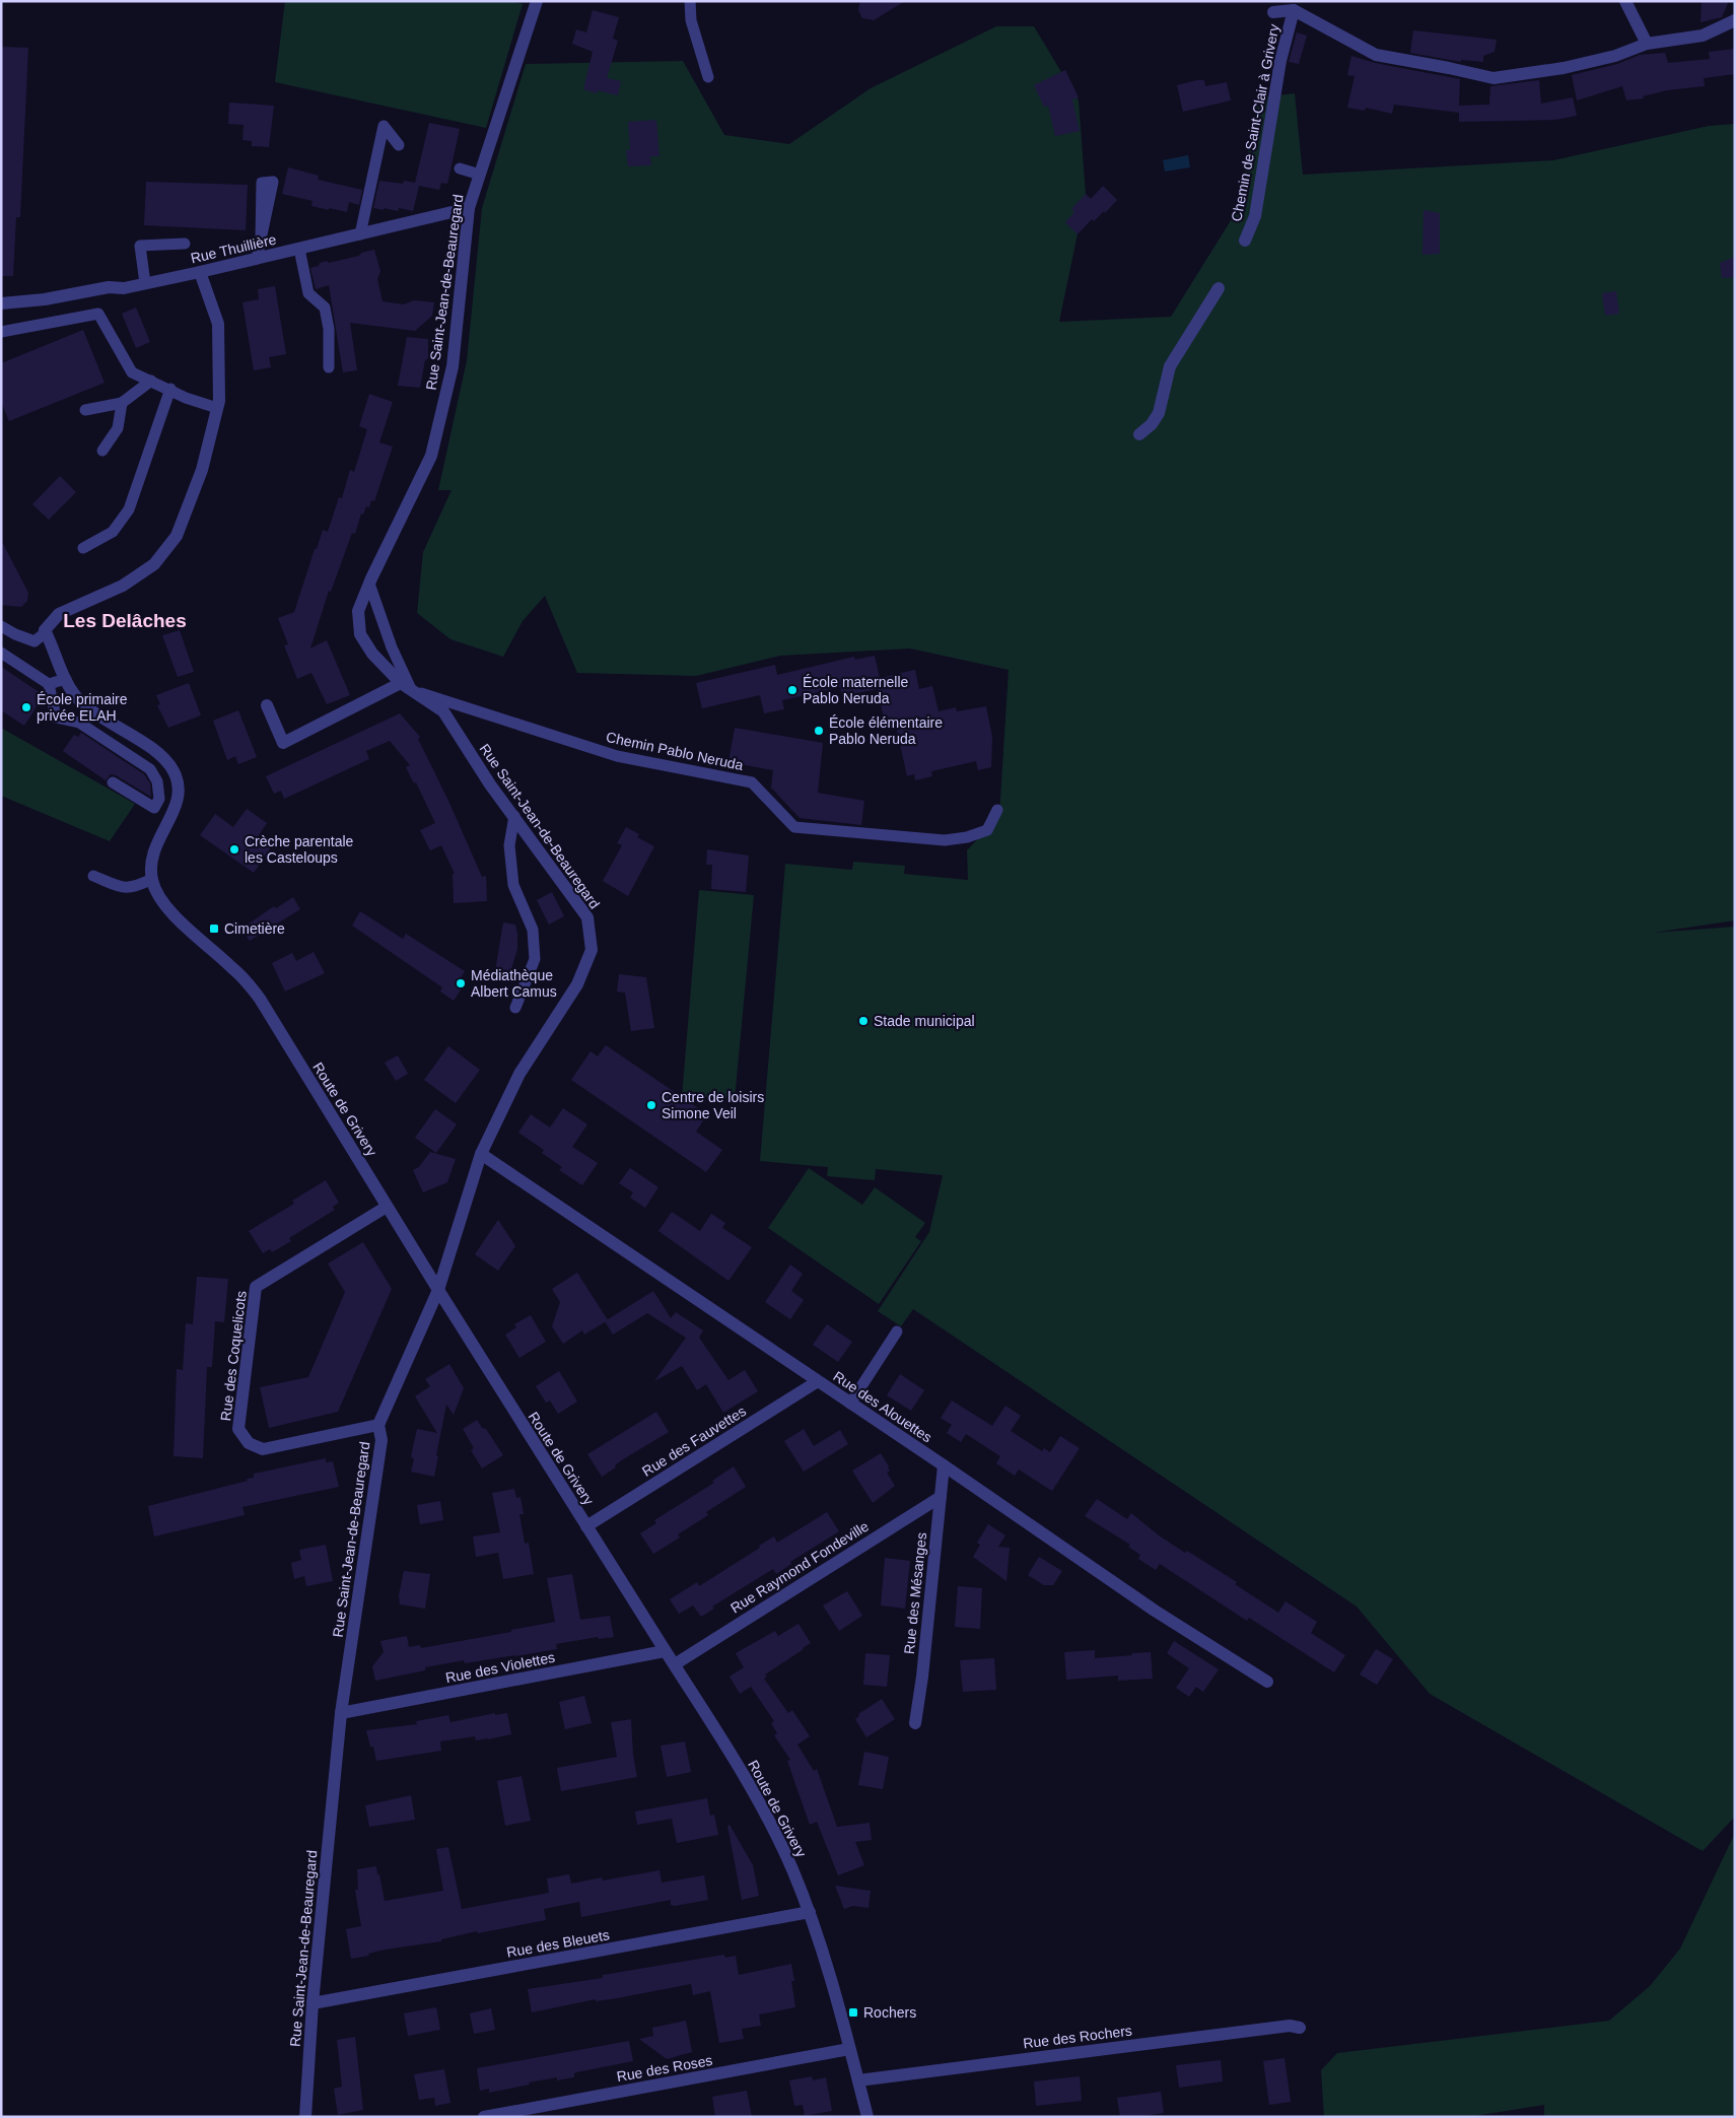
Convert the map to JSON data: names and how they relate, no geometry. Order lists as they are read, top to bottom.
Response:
{
  "streets": {
    "street": [
      "Chemin de Saint-Clair à Grivery",
      "Rue Thuillière",
      "Rue Saint-Jean-de-Beauregard",
      "Route de Grivery",
      "Rue des Coquelicots",
      "Rue des Alouettes",
      "Rue des Fauvettes",
      "Rue Raymond Fondeville",
      "Rue des Mésanges",
      "Rue des Violettes",
      "Rue des Bleuets",
      "Rue des Rochers",
      "Rue des Roses"
    ],
    "lane": ["Chemin Pablo Neruda"]
  },
  "crossings": [
    ["Rue Thuillière", "Rue Saint-Jean-de-Beauregard"],
    ["Rue Saint-Jean-de-Beauregard", "Chemin Pablo Neruda"],
    ["Rue Saint-Jean-de-Beauregard", "Route de Grivery"],
    ["Rue Saint-Jean-de-Beauregard", "Rue des Coquelicots"],
    ["Rue Saint-Jean-de-Beauregard", "Rue des Alouettes"],
    ["Rue Saint-Jean-de-Beauregard", "Rue des Violettes"],
    ["Rue Saint-Jean-de-Beauregard", "Rue des Bleuets"],
    ["Route de Grivery", "Rue des Coquelicots"],
    ["Route de Grivery", "Rue des Fauvettes"],
    ["Route de Grivery", "Rue Raymond Fondeville"],
    ["Route de Grivery", "Rue des Violettes"],
    ["Route de Grivery", "Rue des Bleuets"],
    ["Route de Grivery", "Rue des Rochers"],
    ["Route de Grivery", "Rue des Roses"],
    ["Rue des Alouettes", "Rue des Fauvettes"],
    ["Rue des Alouettes", "Rue des Mésanges"],
    ["Rue Raymond Fondeville", "Rue des Mésanges"]
  ],
  "districts": ["Les Delâches"],
  "places": {
    "other": [
      "École maternelle Pablo Neruda",
      "École primaire privée ELAH",
      "École élémentaire Pablo Neruda",
      "Crèche parentale les Casteloups",
      "Médiathèque Albert Camus",
      "Stade municipal",
      "Centre de loisirs Simone Veil"
    ],
    "transit": ["Cimetière", "Rochers"]
  }
}
